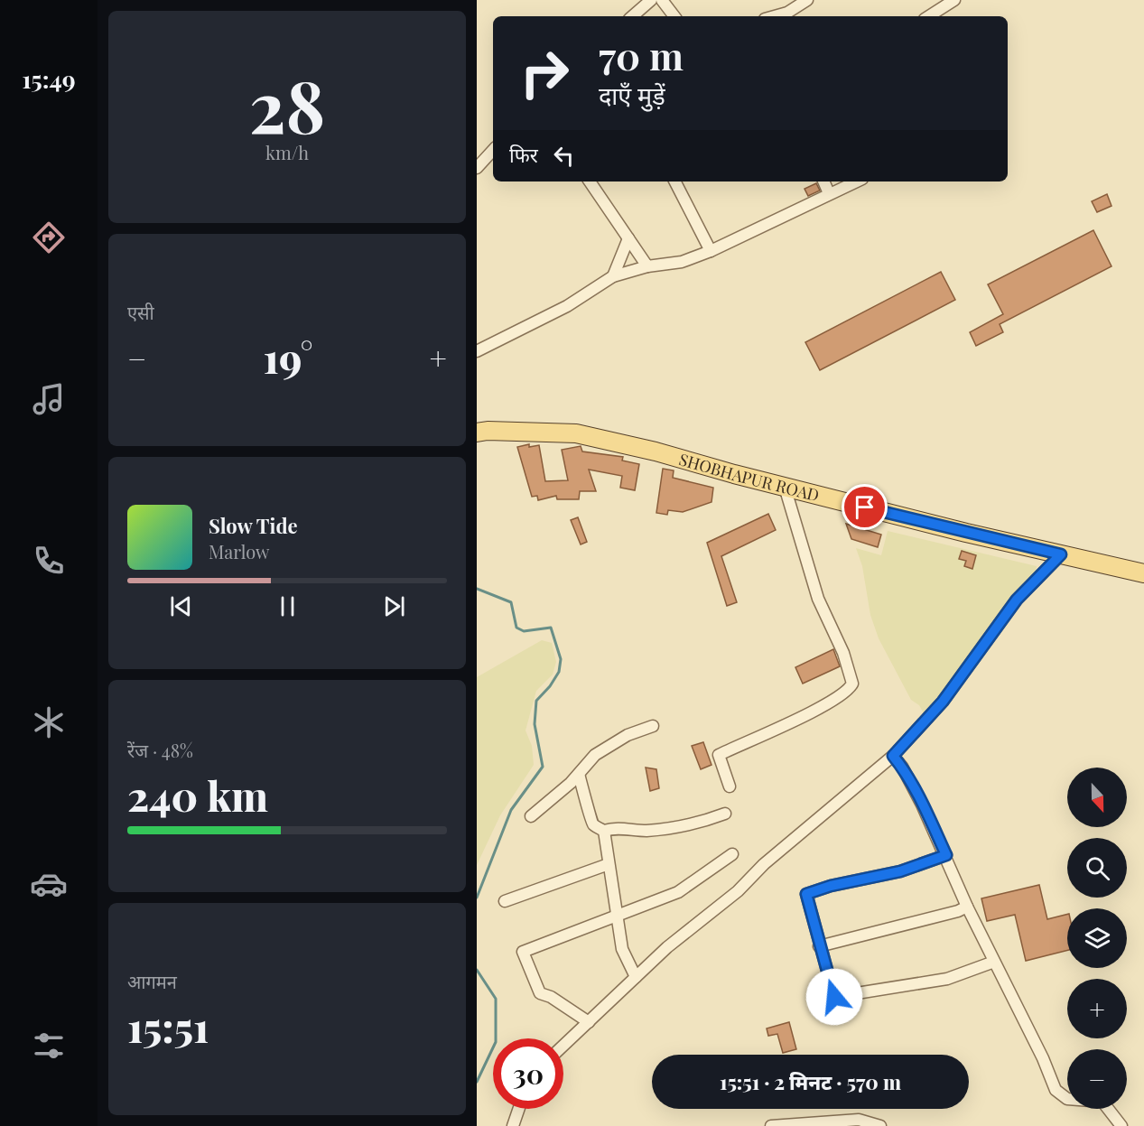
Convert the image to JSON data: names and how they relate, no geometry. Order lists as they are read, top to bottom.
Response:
{
  "streets": {
    "main road": ["SHOBHAPUR ROAD"]
  },
  "north": "bottom",
  "page": {
    "tabs": "15:49",
    "tile": [
      ["28", "km/h"],
      "एसी",
      ["रेंज · 48%", "240 km"],
      ["आगमन", "15:51"]
    ],
    "turn": ["70 m", "दाएँ मुड़ें"],
    "then": "फिर",
    "heat": ["−", "19°", "+"],
    "song": ["Slow Tide", "Marlow"],
    "map_buttons": ["+", "−"],
    "limit": "30",
    "trip": "15:51 · 2 मिनट · 570 m"
  }
}
